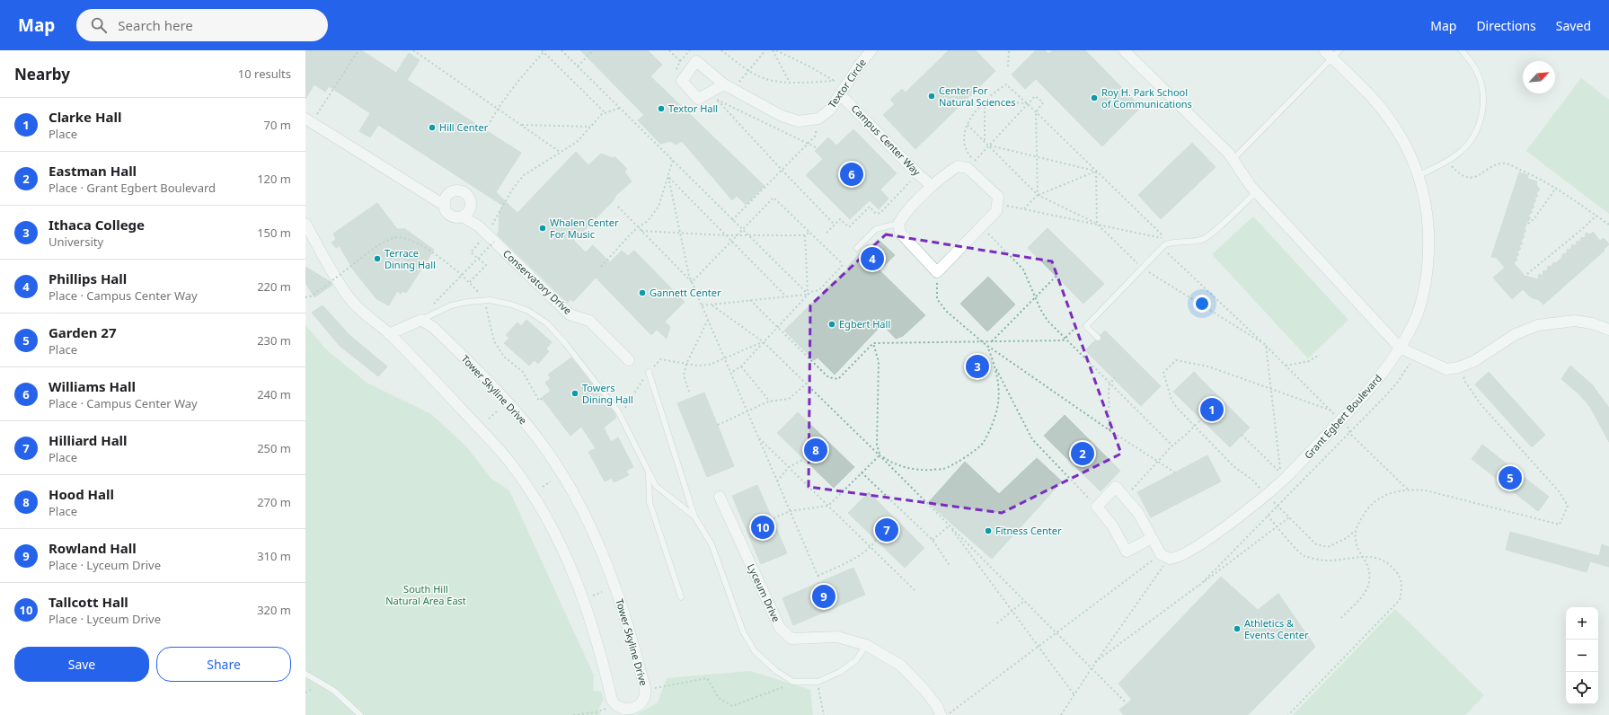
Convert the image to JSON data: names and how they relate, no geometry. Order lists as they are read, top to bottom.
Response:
{
  "streets": {
    "street": [
      "Textor Circle",
      "Campus Center Way",
      "Conservatory Drive",
      "Tower Skyline Drive",
      "Grant Egbert Boulevard",
      "Lyceum Drive"
    ]
  },
  "crossings": [
    ["Textor Circle", "Campus Center Way"]
  ],
  "parks": ["South Hill Natural Area East"],
  "places": [
    "Center For Natural Sciences",
    "Roy H. Park School of Communications",
    "Textor Hall",
    "Hill Center",
    "Whalen Center For Music",
    "Terrace Dining Hall",
    "Gannett Center",
    "Egbert Hall",
    "Towers Dining Hall",
    "Fitness Center",
    "Athletics & Events Center"
  ],
  "north": "top right",
  "page": {
    "header": "Map",
    "search": "Search here",
    "nav": ["Map", "Directions", "Saved"],
    "heading": ["Nearby", "10 results"],
    "list": [
      {
        "mark": "1",
        "name": "Clarke Hall",
        "note": "Place",
        "value": "70 m"
      },
      {
        "mark": "2",
        "name": "Eastman Hall",
        "note": "Place · Grant Egbert Boulevard",
        "value": "120 m"
      },
      {
        "mark": "3",
        "name": "Ithaca College",
        "note": "University",
        "value": "150 m"
      },
      {
        "mark": "4",
        "name": "Phillips Hall",
        "note": "Place · Campus Center Way",
        "value": "220 m"
      },
      {
        "mark": "5",
        "name": "Garden 27",
        "note": "Place",
        "value": "230 m"
      },
      {
        "mark": "6",
        "name": "Williams Hall",
        "note": "Place · Campus Center Way",
        "value": "240 m"
      },
      {
        "mark": "7",
        "name": "Hilliard Hall",
        "note": "Place",
        "value": "250 m"
      },
      {
        "mark": "8",
        "name": "Hood Hall",
        "note": "Place",
        "value": "270 m"
      },
      {
        "mark": "9",
        "name": "Rowland Hall",
        "note": "Place · Lyceum Drive",
        "value": "310 m"
      },
      {
        "mark": "10",
        "name": "Tallcott Hall",
        "note": "Place · Lyceum Drive",
        "value": "320 m"
      }
    ],
    "pins": [
      "6",
      "4",
      "3",
      "1",
      "8",
      "2",
      "5",
      "10",
      "7",
      "9"
    ],
    "map_buttons": ["+", "−"],
    "buttons": ["Save", "Share"]
  }
}
